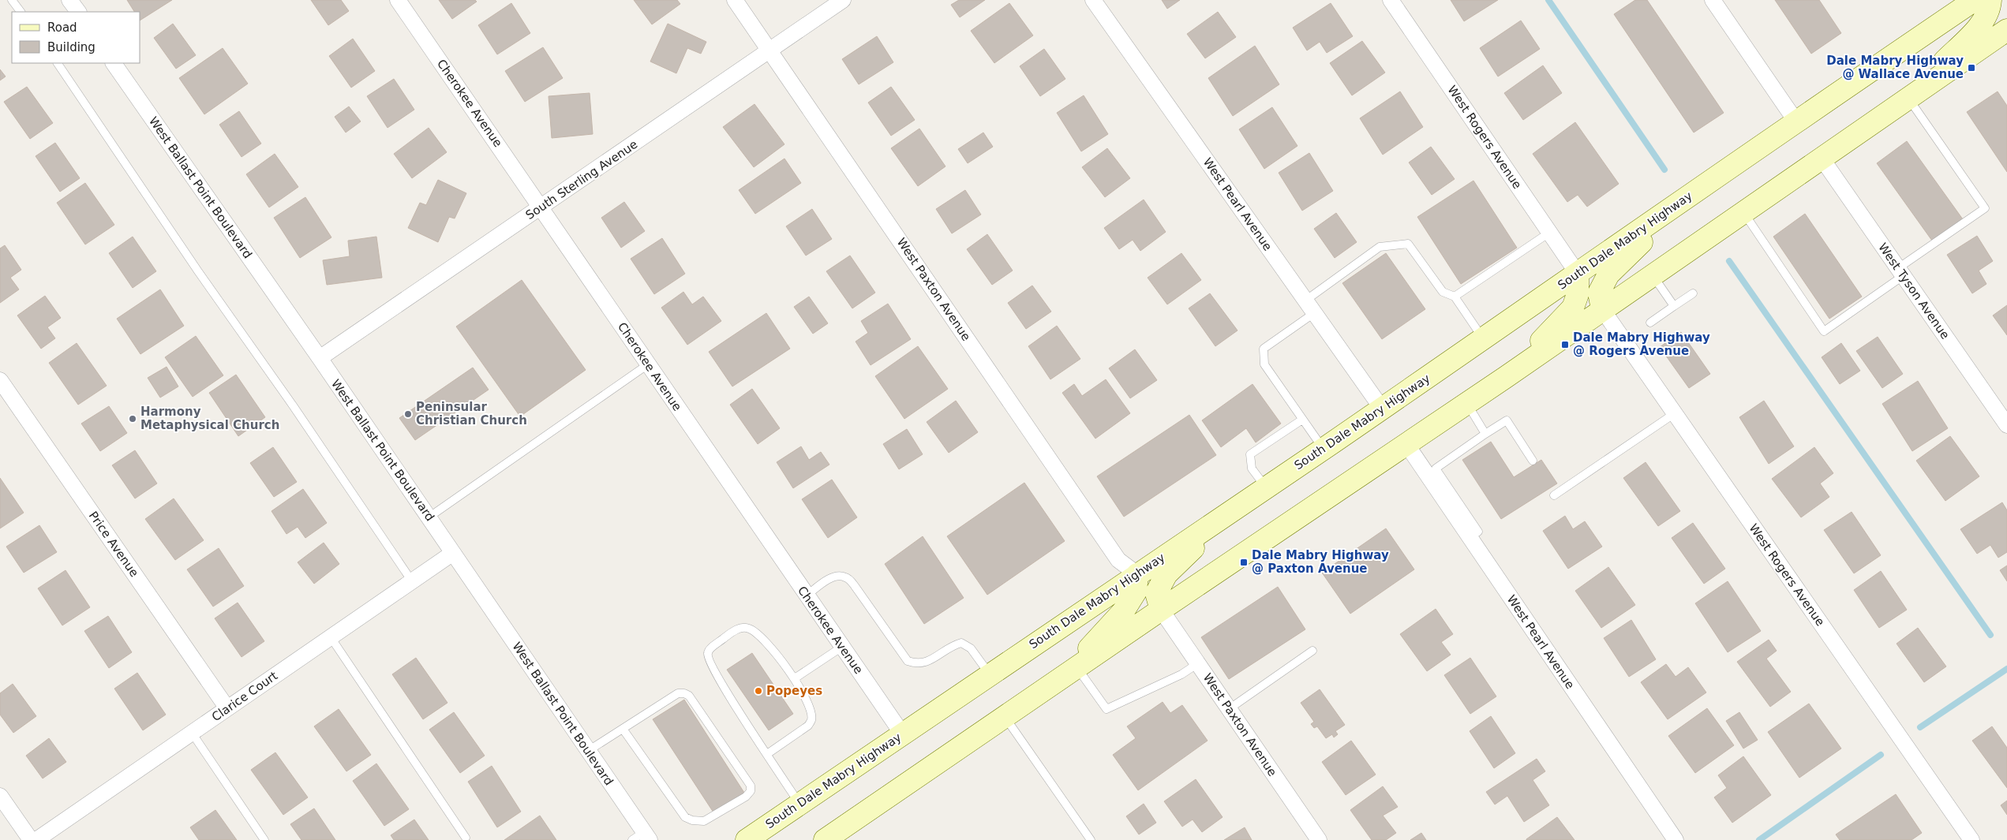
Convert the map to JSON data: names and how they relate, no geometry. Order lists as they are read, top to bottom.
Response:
{
  "streets": {
    "main road": ["South Dale Mabry Highway"],
    "street": [
      "Cherokee Avenue",
      "West Rogers Avenue",
      "South Sterling Avenue",
      "West Ballast Point Boulevard",
      "West Pearl Avenue",
      "West Paxton Avenue",
      "West Tyson Avenue",
      "Price Avenue",
      "Clarice Court"
    ]
  },
  "crossings": [
    ["Cherokee Avenue", "South Sterling Avenue"],
    ["Cherokee Avenue", "South Dale Mabry Highway"],
    ["West Rogers Avenue", "South Dale Mabry Highway"],
    ["South Sterling Avenue", "West Ballast Point Boulevard"],
    ["South Sterling Avenue", "West Paxton Avenue"],
    ["West Ballast Point Boulevard", "Clarice Court"],
    ["West Pearl Avenue", "South Dale Mabry Highway"],
    ["South Dale Mabry Highway", "West Paxton Avenue"],
    ["Price Avenue", "Clarice Court"]
  ],
  "places": {
    "transit": ["Dale Mabry Highway @ Wallace Avenue", "Dale Mabry Highway @ Rogers Avenue", "Dale Mabry Highway @ Paxton Avenue"],
    "other": ["Peninsular Christian Church", "Harmony Metaphysical Church", "Popeyes"]
  },
  "legend": ["Road", "Building"]
}
